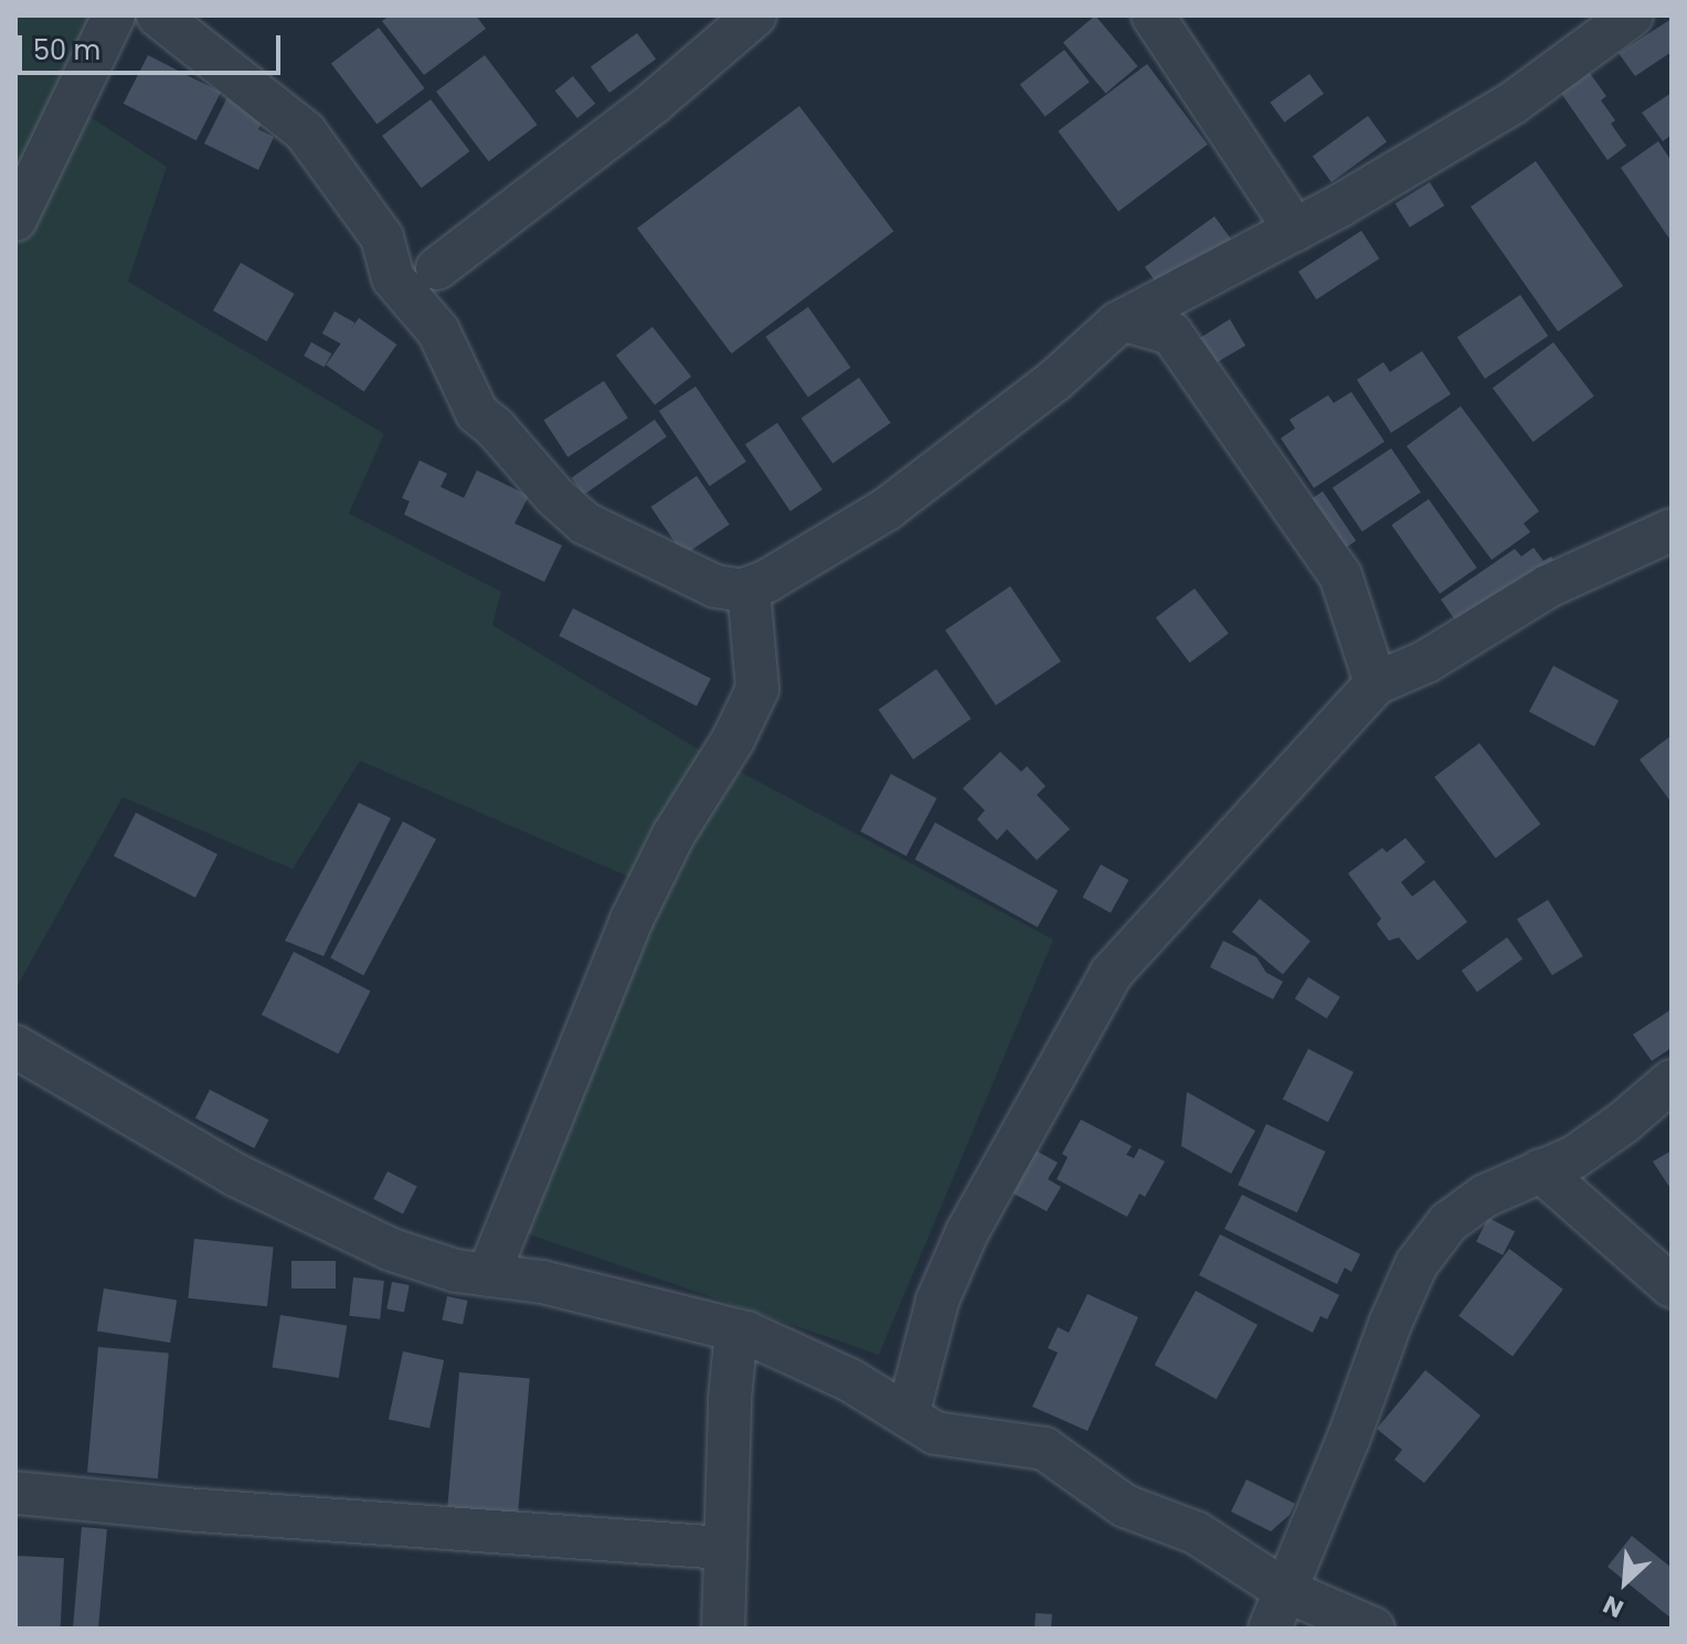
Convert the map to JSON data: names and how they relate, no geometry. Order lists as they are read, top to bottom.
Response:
{
  "scale_bar": "50 m",
  "north": "bottom left"
}
